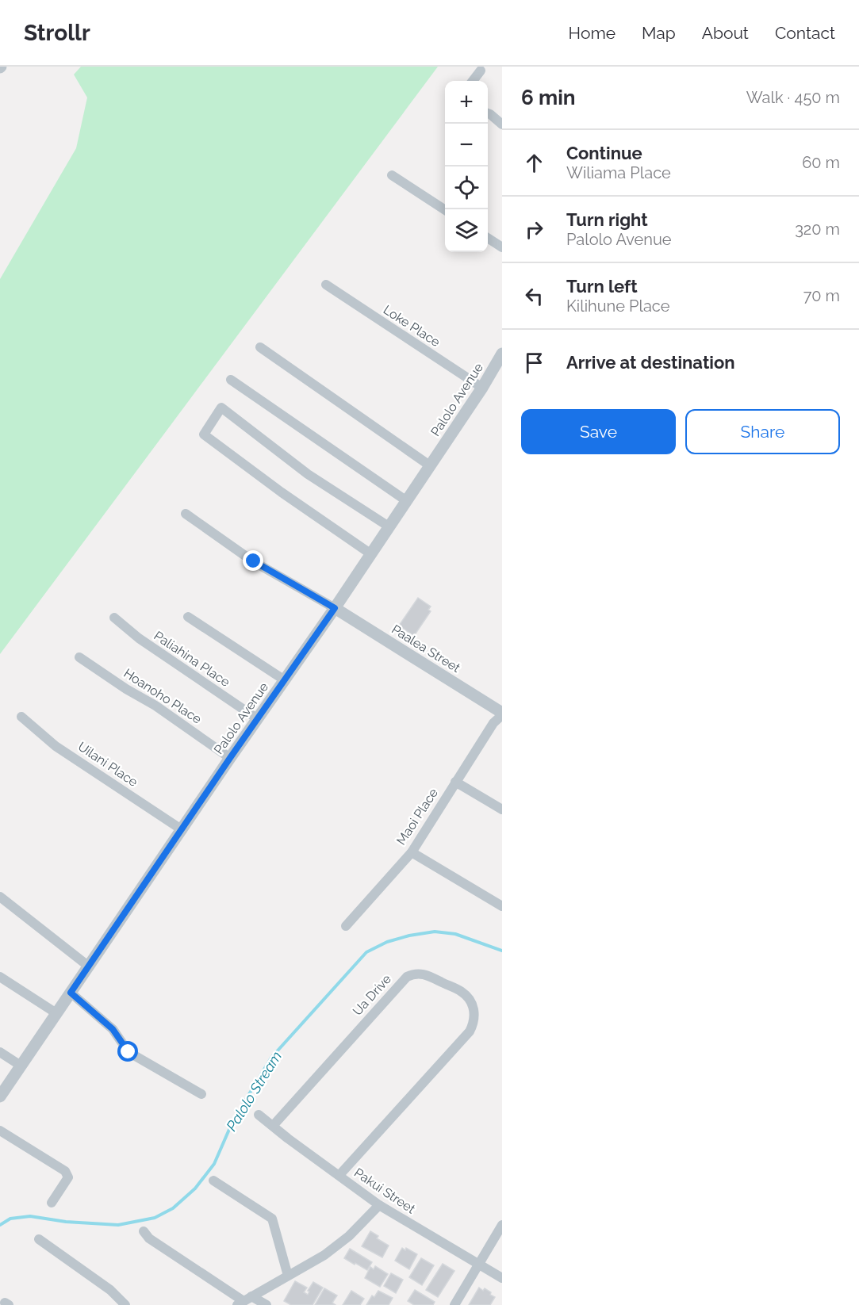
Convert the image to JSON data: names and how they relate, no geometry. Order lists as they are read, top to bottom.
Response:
{
  "streets": {
    "street": [
      "Loke Place",
      "Palolo Avenue",
      "Paalea Street",
      "Paliahina Place",
      "Hoanoho Place",
      "Uilani Place",
      "Maoi Place",
      "Ua Drive",
      "Pakui Street"
    ]
  },
  "crossings": [
    ["Loke Place", "Palolo Avenue"],
    ["Palolo Avenue", "Paalea Street"],
    ["Palolo Avenue", "Paliahina Place"],
    ["Palolo Avenue", "Hoanoho Place"],
    ["Palolo Avenue", "Uilani Place"],
    ["Paalea Street", "Maoi Place"],
    ["Ua Drive", "Pakui Street"]
  ],
  "water": ["Palolo Stream"],
  "page": {
    "header": "Strollr",
    "nav": [
      "Home",
      "Map",
      "About",
      "Contact"
    ],
    "heading": ["6 min", "Walk · 450 m"],
    "map_buttons": ["+", "−"],
    "list": [
      ["Continue", "Wiliama Place", "60 m"],
      ["Turn right", "Palolo Avenue", "320 m"],
      ["Turn left", "Kilihune Place", "70 m"],
      "Arrive at destination"
    ],
    "buttons": ["Save", "Share"]
  }
}
